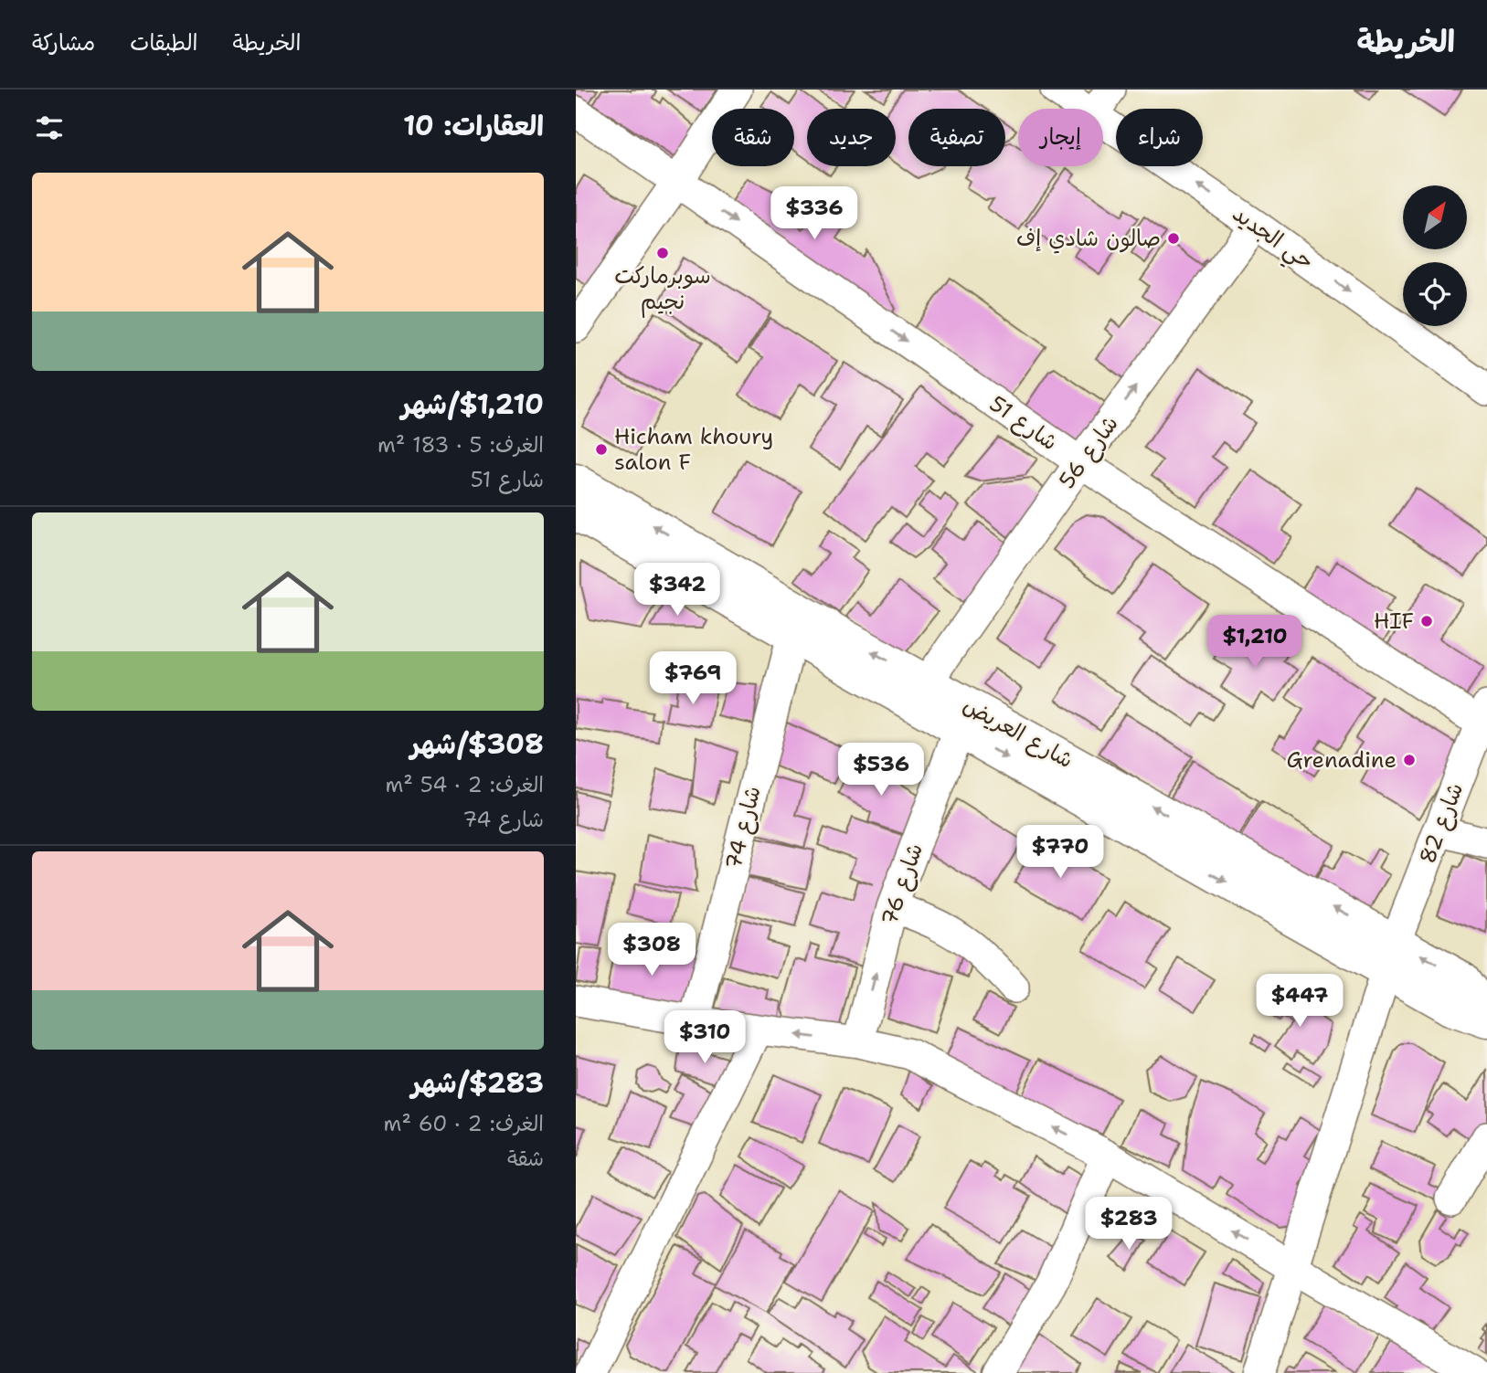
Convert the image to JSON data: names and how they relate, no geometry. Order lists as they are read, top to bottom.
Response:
{
  "streets": {
    "main road": ["شارع العريض"],
    "street": [
      "حي الجديد",
      "شارع 51",
      "شارع 56",
      "شارع 82",
      "شارع 74",
      "شارع 76"
    ]
  },
  "crossings": [
    ["حي الجديد", "شارع 56"],
    ["شارع 51", "شارع 56"],
    ["شارع 51", "شارع 82"],
    ["شارع 56", "شارع العريض"],
    ["شارع العريض", "شارع 82"],
    ["شارع العريض", "شارع 74"],
    ["شارع العريض", "شارع 76"]
  ],
  "one_way": ["شارع 51", "شارع 56", "شارع 76"],
  "places": [
    "صالون شادي إف",
    "سوبرماركت نجيم",
    "Hicham khoury salon F",
    "HIF",
    "Grenadine"
  ],
  "north": "top right",
  "page": {
    "header": "الخريطة",
    "nav": ["الخريطة", "الطبقات", "مشاركة"],
    "heading": "العقارات: 10",
    "chip": [
      "شراء",
      "إيجار",
      "تصفية",
      "جديد",
      "شقة"
    ],
    "list": [
      {
        "name": "$1,210/شهر",
        "note": "الغرف: 5 · 183 m² · شارع 51"
      },
      {
        "name": "$308/شهر",
        "note": "الغرف: 2 · 54 m² · شارع 74"
      },
      {
        "name": "$283/شهر",
        "note": "الغرف: 2 · 60 m² · شقة"
      }
    ],
    "price": [
      "$336",
      "$342",
      "$1,210",
      "$769",
      "$536",
      "$770",
      "$308",
      "$447",
      "$310",
      "$283"
    ]
  }
}
